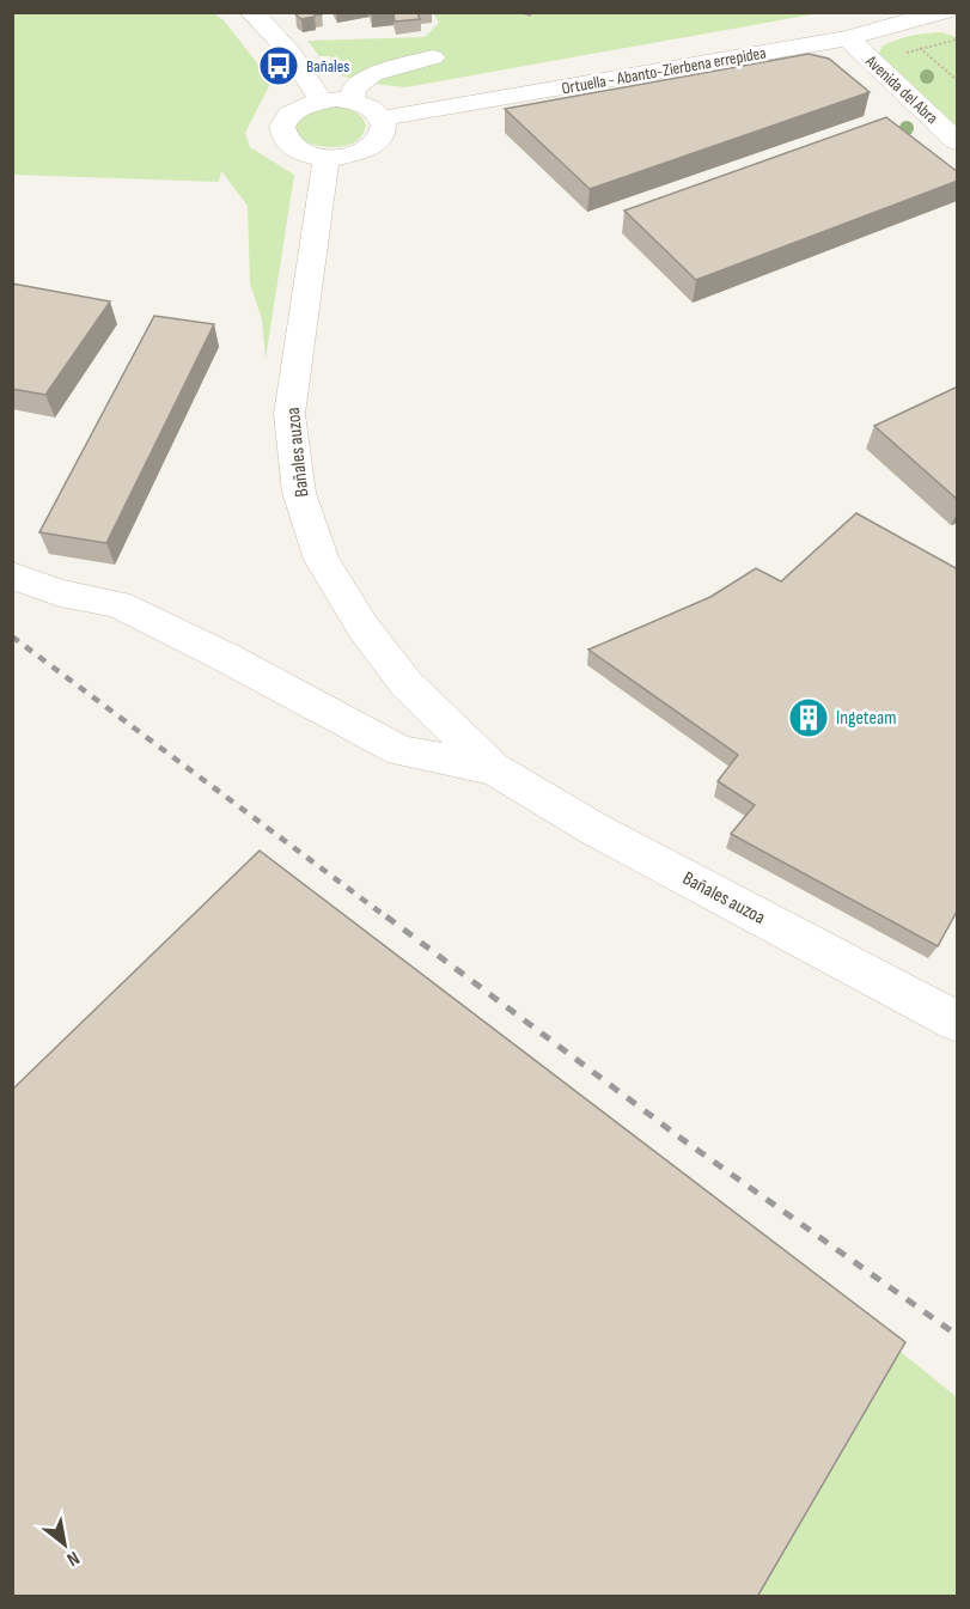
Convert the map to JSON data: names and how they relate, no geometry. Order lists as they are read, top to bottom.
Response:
{
  "streets": {
    "street": ["Ortuella - Abanto-Zierbena errepidea", "Avenida del Abra", "Bañales auzoa"]
  },
  "crossings": [
    ["Ortuella - Abanto-Zierbena errepidea", "Avenida del Abra"],
    ["Ortuella - Abanto-Zierbena errepidea", "Bañales auzoa"]
  ],
  "places": {
    "bus stop": ["Bañales"],
    "building": ["Ingeteam"]
  },
  "north": "bottom right"
}
